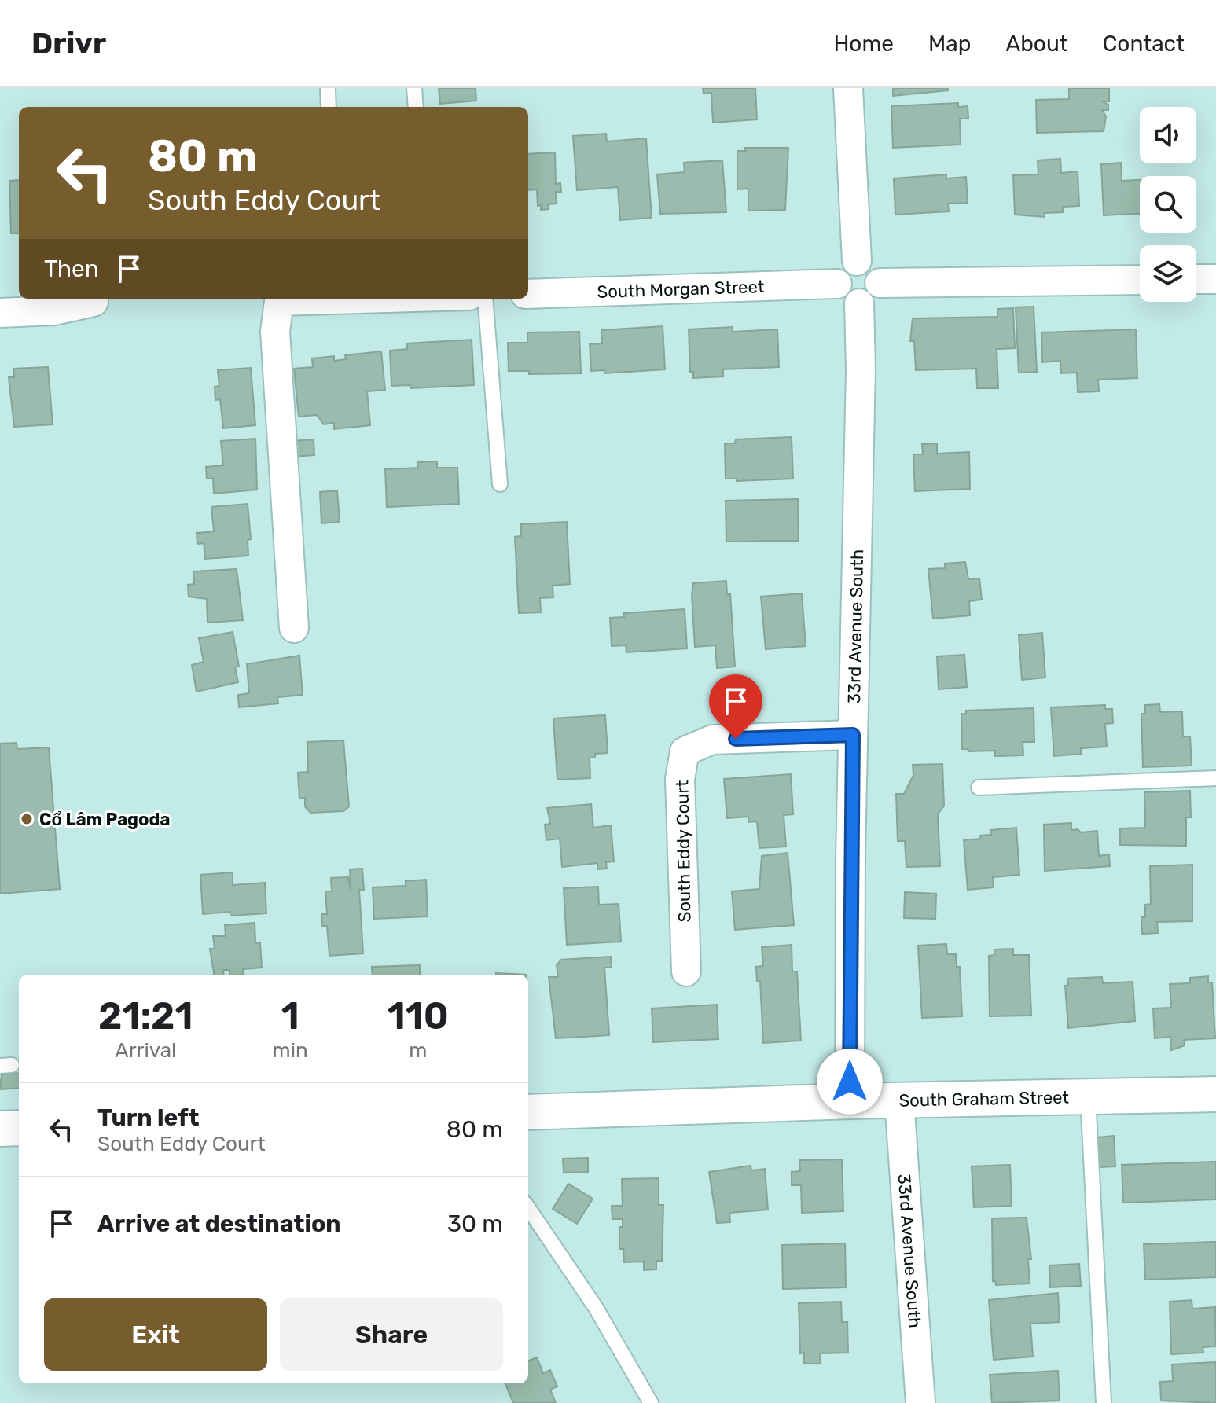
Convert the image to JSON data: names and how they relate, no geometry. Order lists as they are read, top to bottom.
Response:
{
  "streets": {
    "street": [
      "South Morgan Street",
      "33rd Avenue South",
      "South Eddy Court",
      "South Graham Street"
    ]
  },
  "crossings": [
    ["South Morgan Street", "33rd Avenue South"],
    ["33rd Avenue South", "South Eddy Court"],
    ["33rd Avenue South", "South Graham Street"]
  ],
  "places": ["Cổ Lâm Pagoda"],
  "page": {
    "header": "Drivr",
    "nav": [
      "Home",
      "Map",
      "About",
      "Contact"
    ],
    "turn": ["80 m", "South Eddy Court"],
    "then": "Then",
    "eta": [
      "21:21",
      "Arrival",
      "1",
      "min",
      "110",
      "m"
    ],
    "list": [
      {
        "name": "Turn left",
        "note": "South Eddy Court",
        "value": "80 m"
      },
      {
        "name": "Arrive at destination",
        "value": "30 m"
      }
    ],
    "buttons": ["Exit", "Share"]
  }
}
